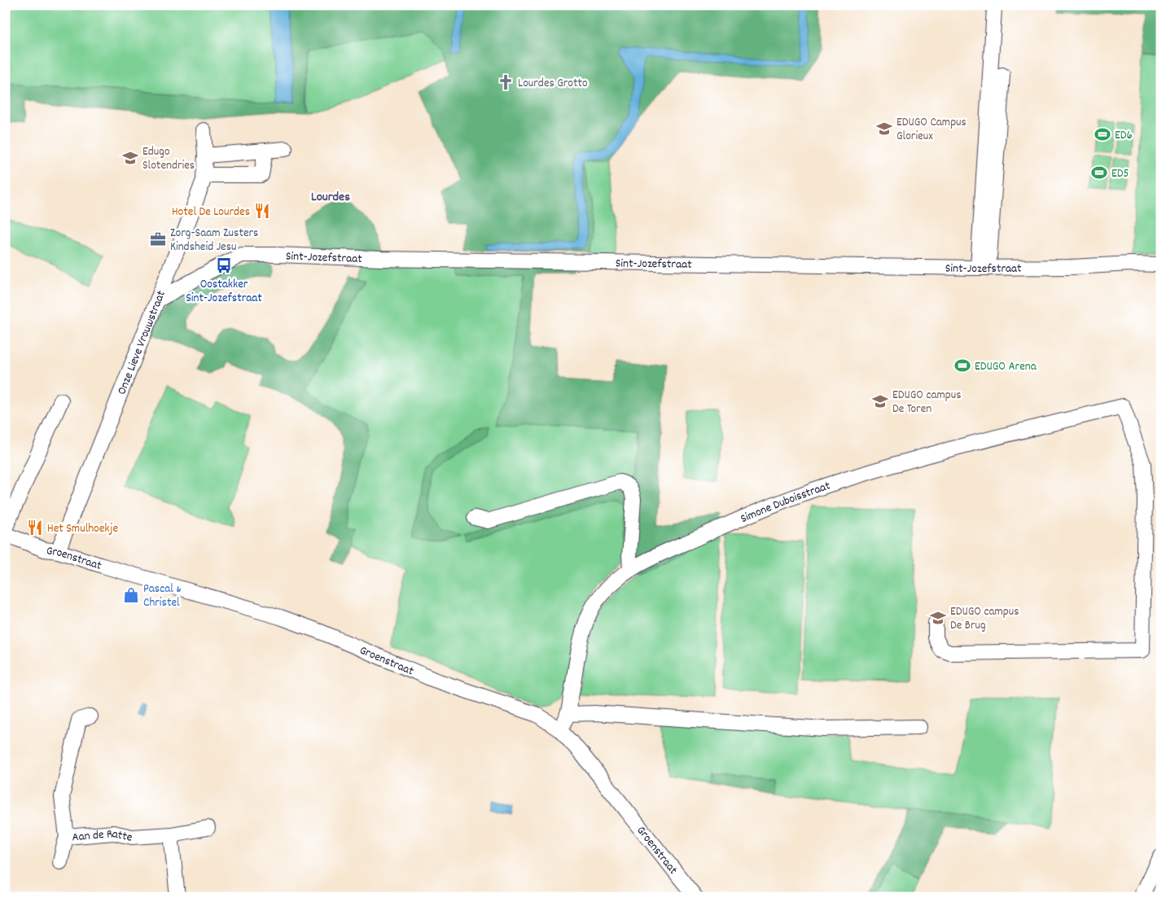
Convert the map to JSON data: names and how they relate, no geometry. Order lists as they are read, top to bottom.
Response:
{
  "streets": {
    "street": [
      "Sint-Jozefstraat",
      "Onze Lieve Vrouwstraat",
      "Simone Duboisstraat",
      "Groenstraat",
      "Aan de Ratte"
    ]
  },
  "crossings": [
    ["Sint-Jozefstraat", "Onze Lieve Vrouwstraat"],
    ["Onze Lieve Vrouwstraat", "Groenstraat"],
    ["Simone Duboisstraat", "Groenstraat"]
  ],
  "districts": ["Lourdes"],
  "places": {
    "church": ["Lourdes Grotto"],
    "school or university": [
      "EDUGO Campus Glorieux",
      "Edugo Slotendries",
      "EDUGO campus De Toren",
      "EDUGO campus De Brug"
    ],
    "sports": ["ED6", "ED5", "EDUGO Arena"],
    "restaurant": ["Hotel De Lourdes", "Het Smulhoekje"],
    "office": ["Zorg-Saam Zusters Kindsheid Jesu"],
    "bus stop": ["Oostakker Sint-Jozefstraat"],
    "shop": ["Pascal & Christel"]
  }
}
